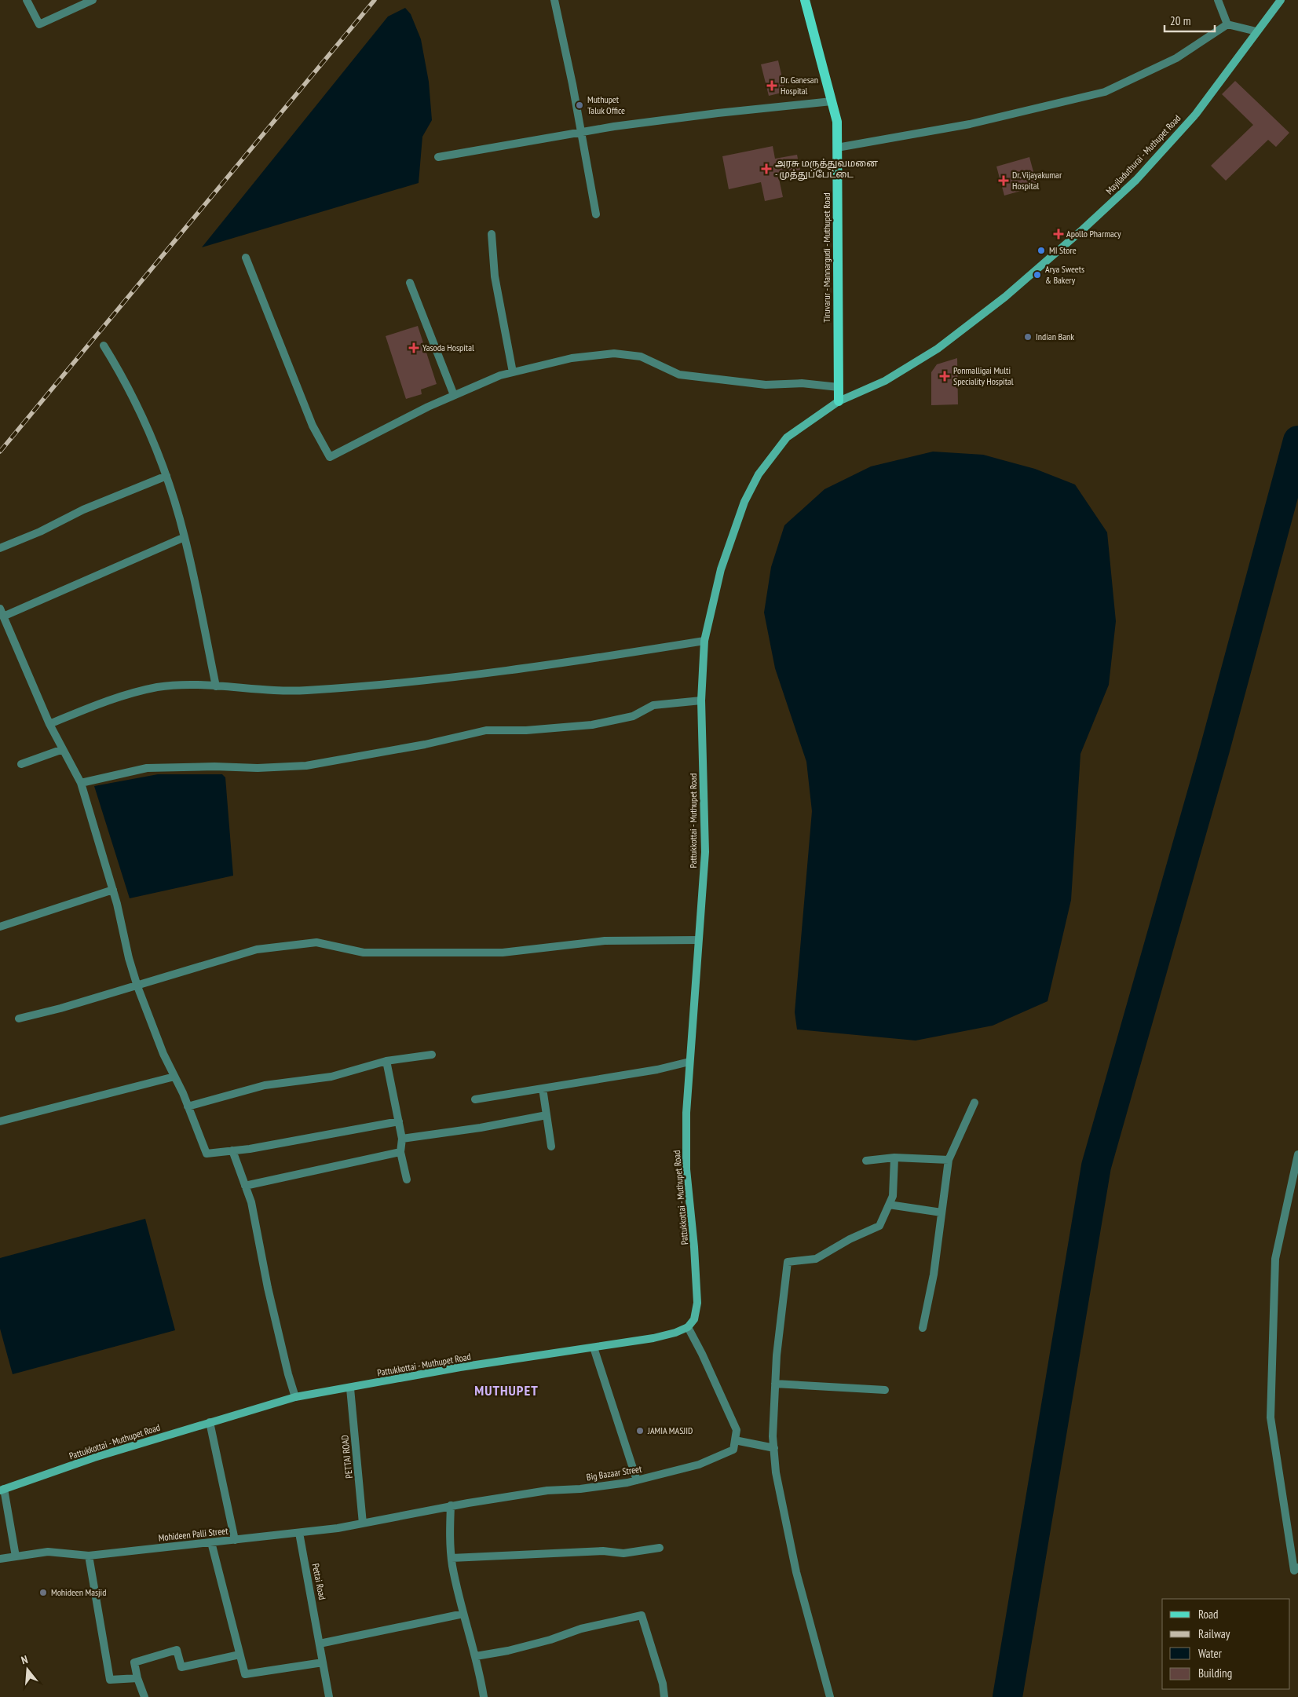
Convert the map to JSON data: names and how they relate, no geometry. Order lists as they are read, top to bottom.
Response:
{
  "streets": {
    "main road": ["Mayiladuthurai - Muthupet Road", "Tiruvarur - Mannargudi - Muthupet Road", "Pattukkottai - Muthupet Road"],
    "street": [
      "PETTAI ROAD",
      "Big Bazaar Street",
      "Mohideen Palli Street",
      "Pettai Road"
    ]
  },
  "crossings": [
    ["Mayiladuthurai - Muthupet Road", "Tiruvarur - Mannargudi - Muthupet Road"],
    ["Mayiladuthurai - Muthupet Road", "Pattukkottai - Muthupet Road"],
    ["Tiruvarur - Mannargudi - Muthupet Road", "Pattukkottai - Muthupet Road"],
    ["Pattukkottai - Muthupet Road", "PETTAI ROAD"],
    ["PETTAI ROAD", "Big Bazaar Street"],
    ["Mohideen Palli Street", "Pettai Road"]
  ],
  "districts": ["MUTHUPET"],
  "places": {
    "health": [
      "Dr. Ganesan Hospital",
      "அரசு மருத்துவமனை - முத்துப்பேட்டை",
      "Dr. Vijayakumar Hospital",
      "Apollo Pharmacy",
      "Yasoda Hospital",
      "Ponmalligai Multi Speciality Hospital"
    ],
    "other": [
      "Muthupet Taluk Office",
      "MI Store",
      "Arya Sweets & Bakery",
      "Indian Bank",
      "JAMIA MASJID",
      "Mohideen Masjid"
    ]
  },
  "legend": [
    "Road",
    "Railway",
    "Water",
    "Building"
  ],
  "scale_bar": "20 m",
  "north": "top"
}
